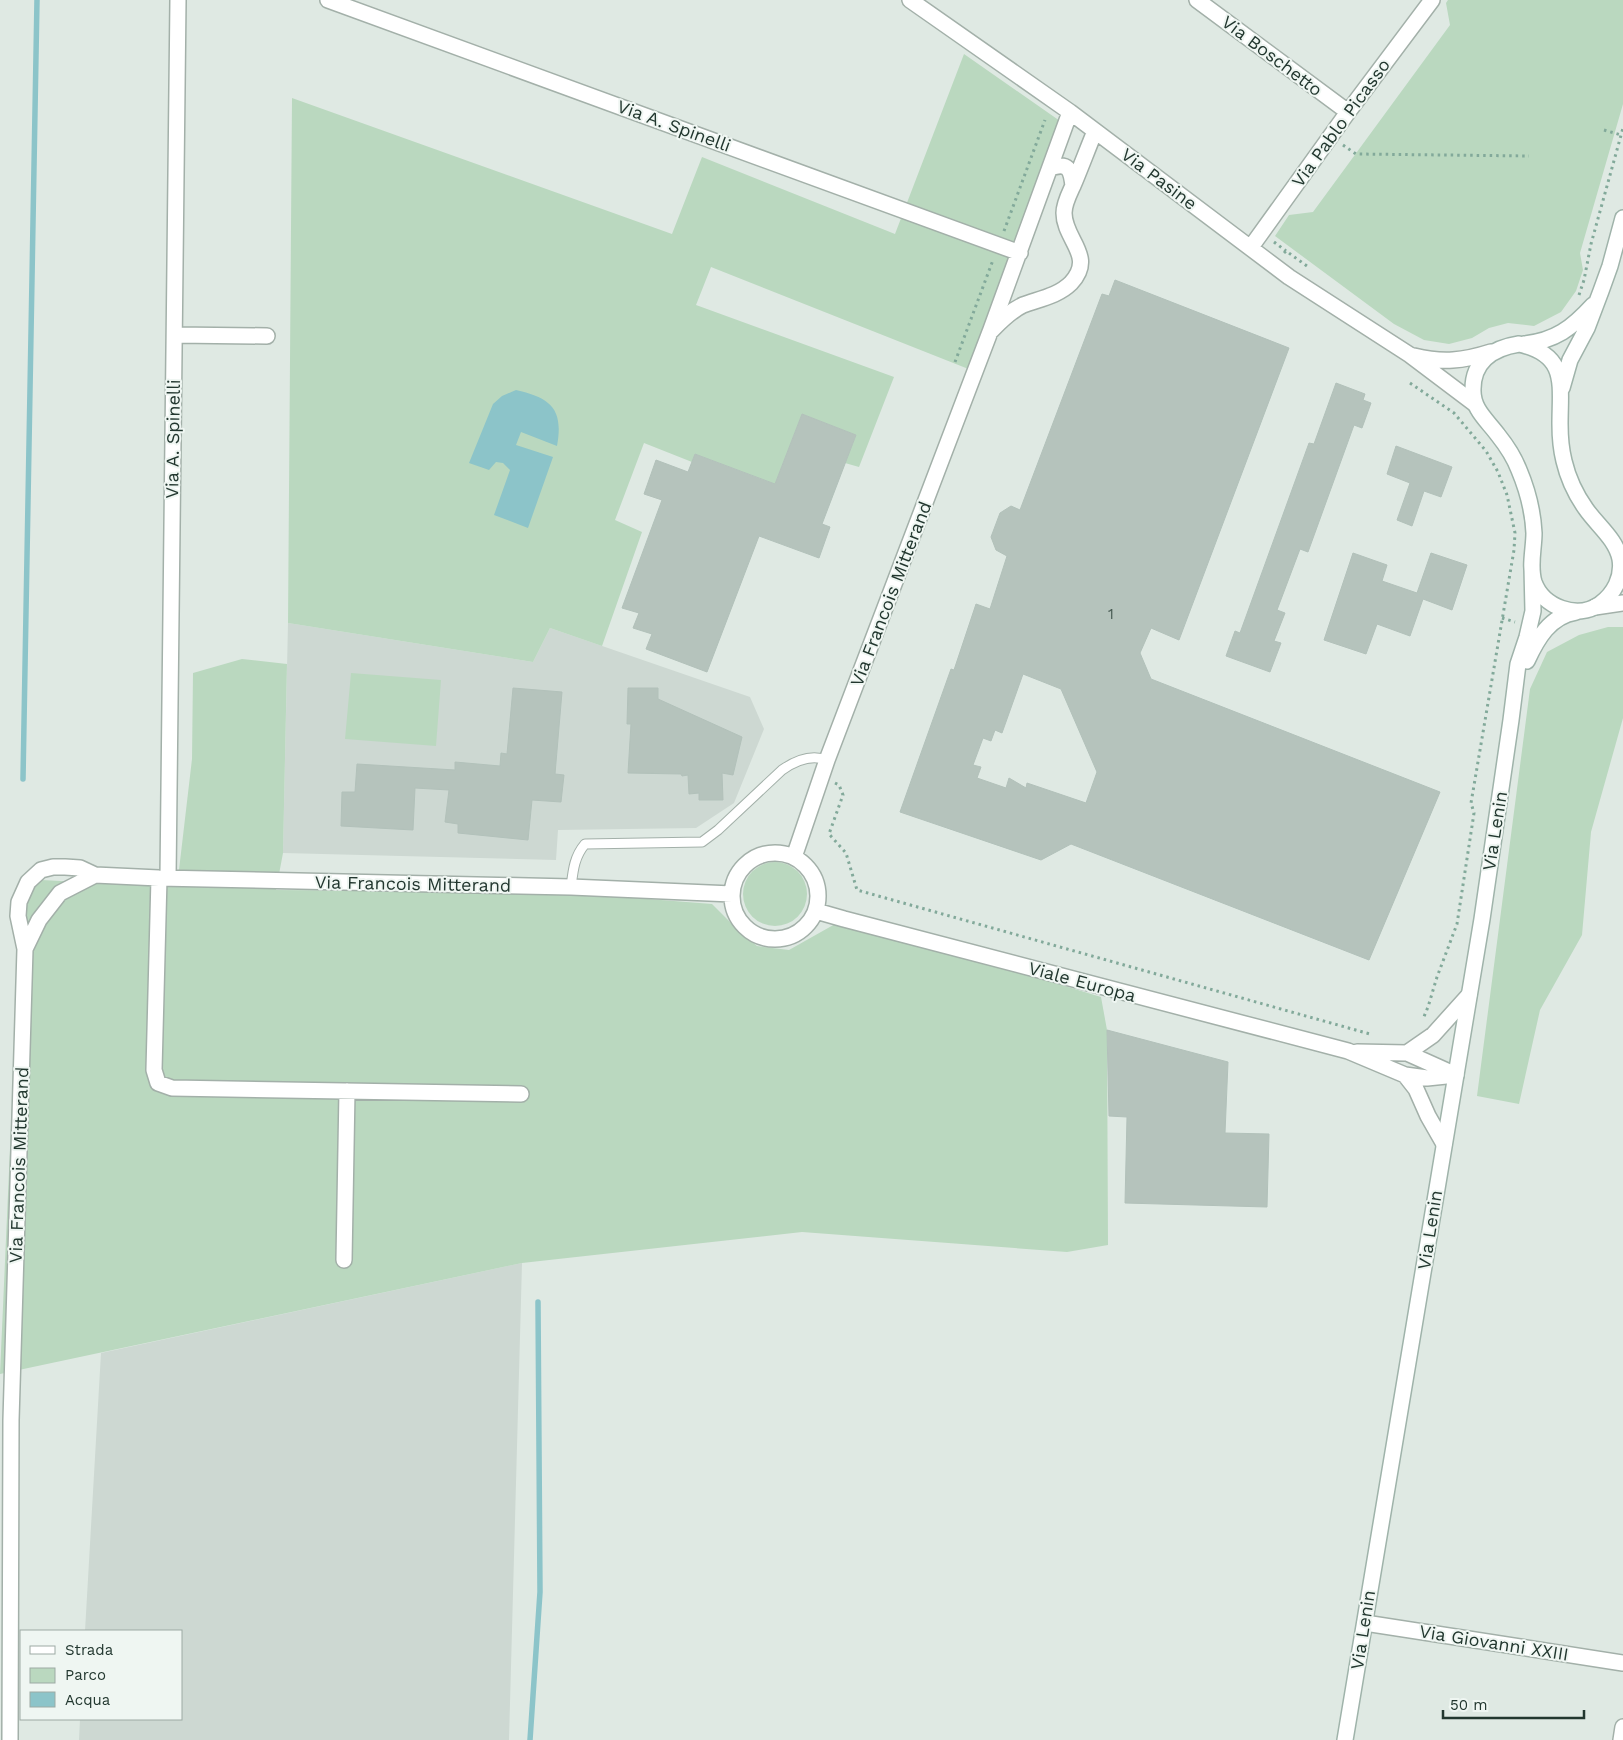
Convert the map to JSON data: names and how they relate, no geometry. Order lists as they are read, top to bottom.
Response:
{
  "streets": {
    "street": [
      "Via Boschetto",
      "Via Pablo Picasso",
      "Via A. Spinelli",
      "Via Pasine",
      "Via Francois Mitterand",
      "Via Lenin",
      "Viale Europa",
      "Via Giovanni XXIII"
    ]
  },
  "crossings": [
    ["Via Boschetto", "Via Pablo Picasso"],
    ["Via Pablo Picasso", "Via Pasine"],
    ["Via A. Spinelli", "Via Francois Mitterand"],
    ["Via Pasine", "Via Francois Mitterand"],
    ["Via Pasine", "Via Lenin"],
    ["Via Francois Mitterand", "Viale Europa"],
    ["Via Lenin", "Via Giovanni XXIII"]
  ],
  "house_numbers": ["1"],
  "legend": ["Strada", "Parco", "Acqua"],
  "scale_bar": "50 m"
}
